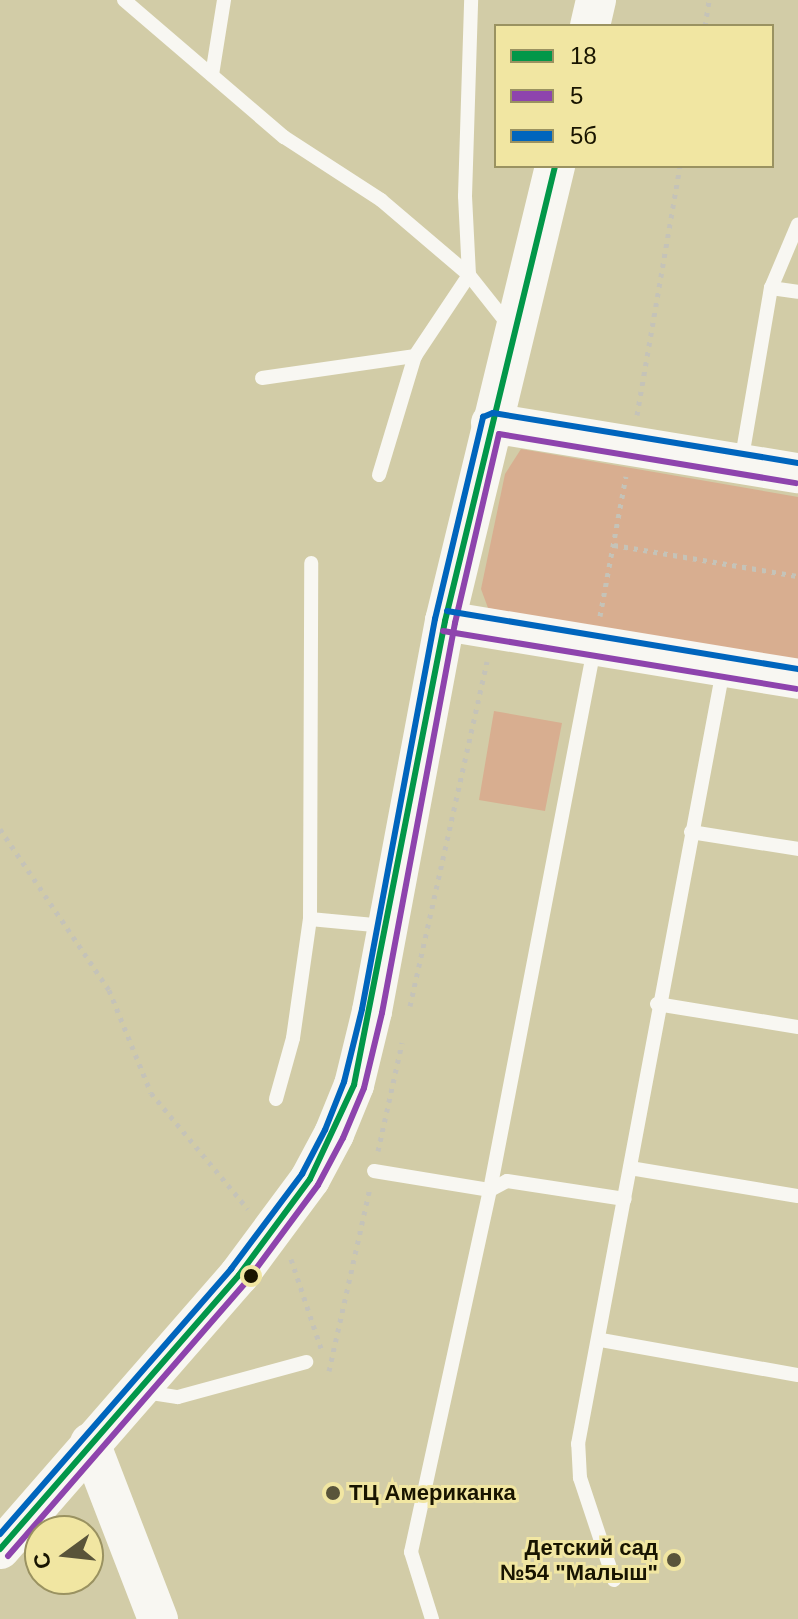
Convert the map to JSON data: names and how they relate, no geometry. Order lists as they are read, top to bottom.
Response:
{
  "places": ["ТЦ Американка", "Детский сад №54 \"Малыш\""],
  "lines": ["transit line 18", "transit line 5б", "transit line 5"],
  "legend": ["18", "5", "5б"],
  "north": "left"
}
